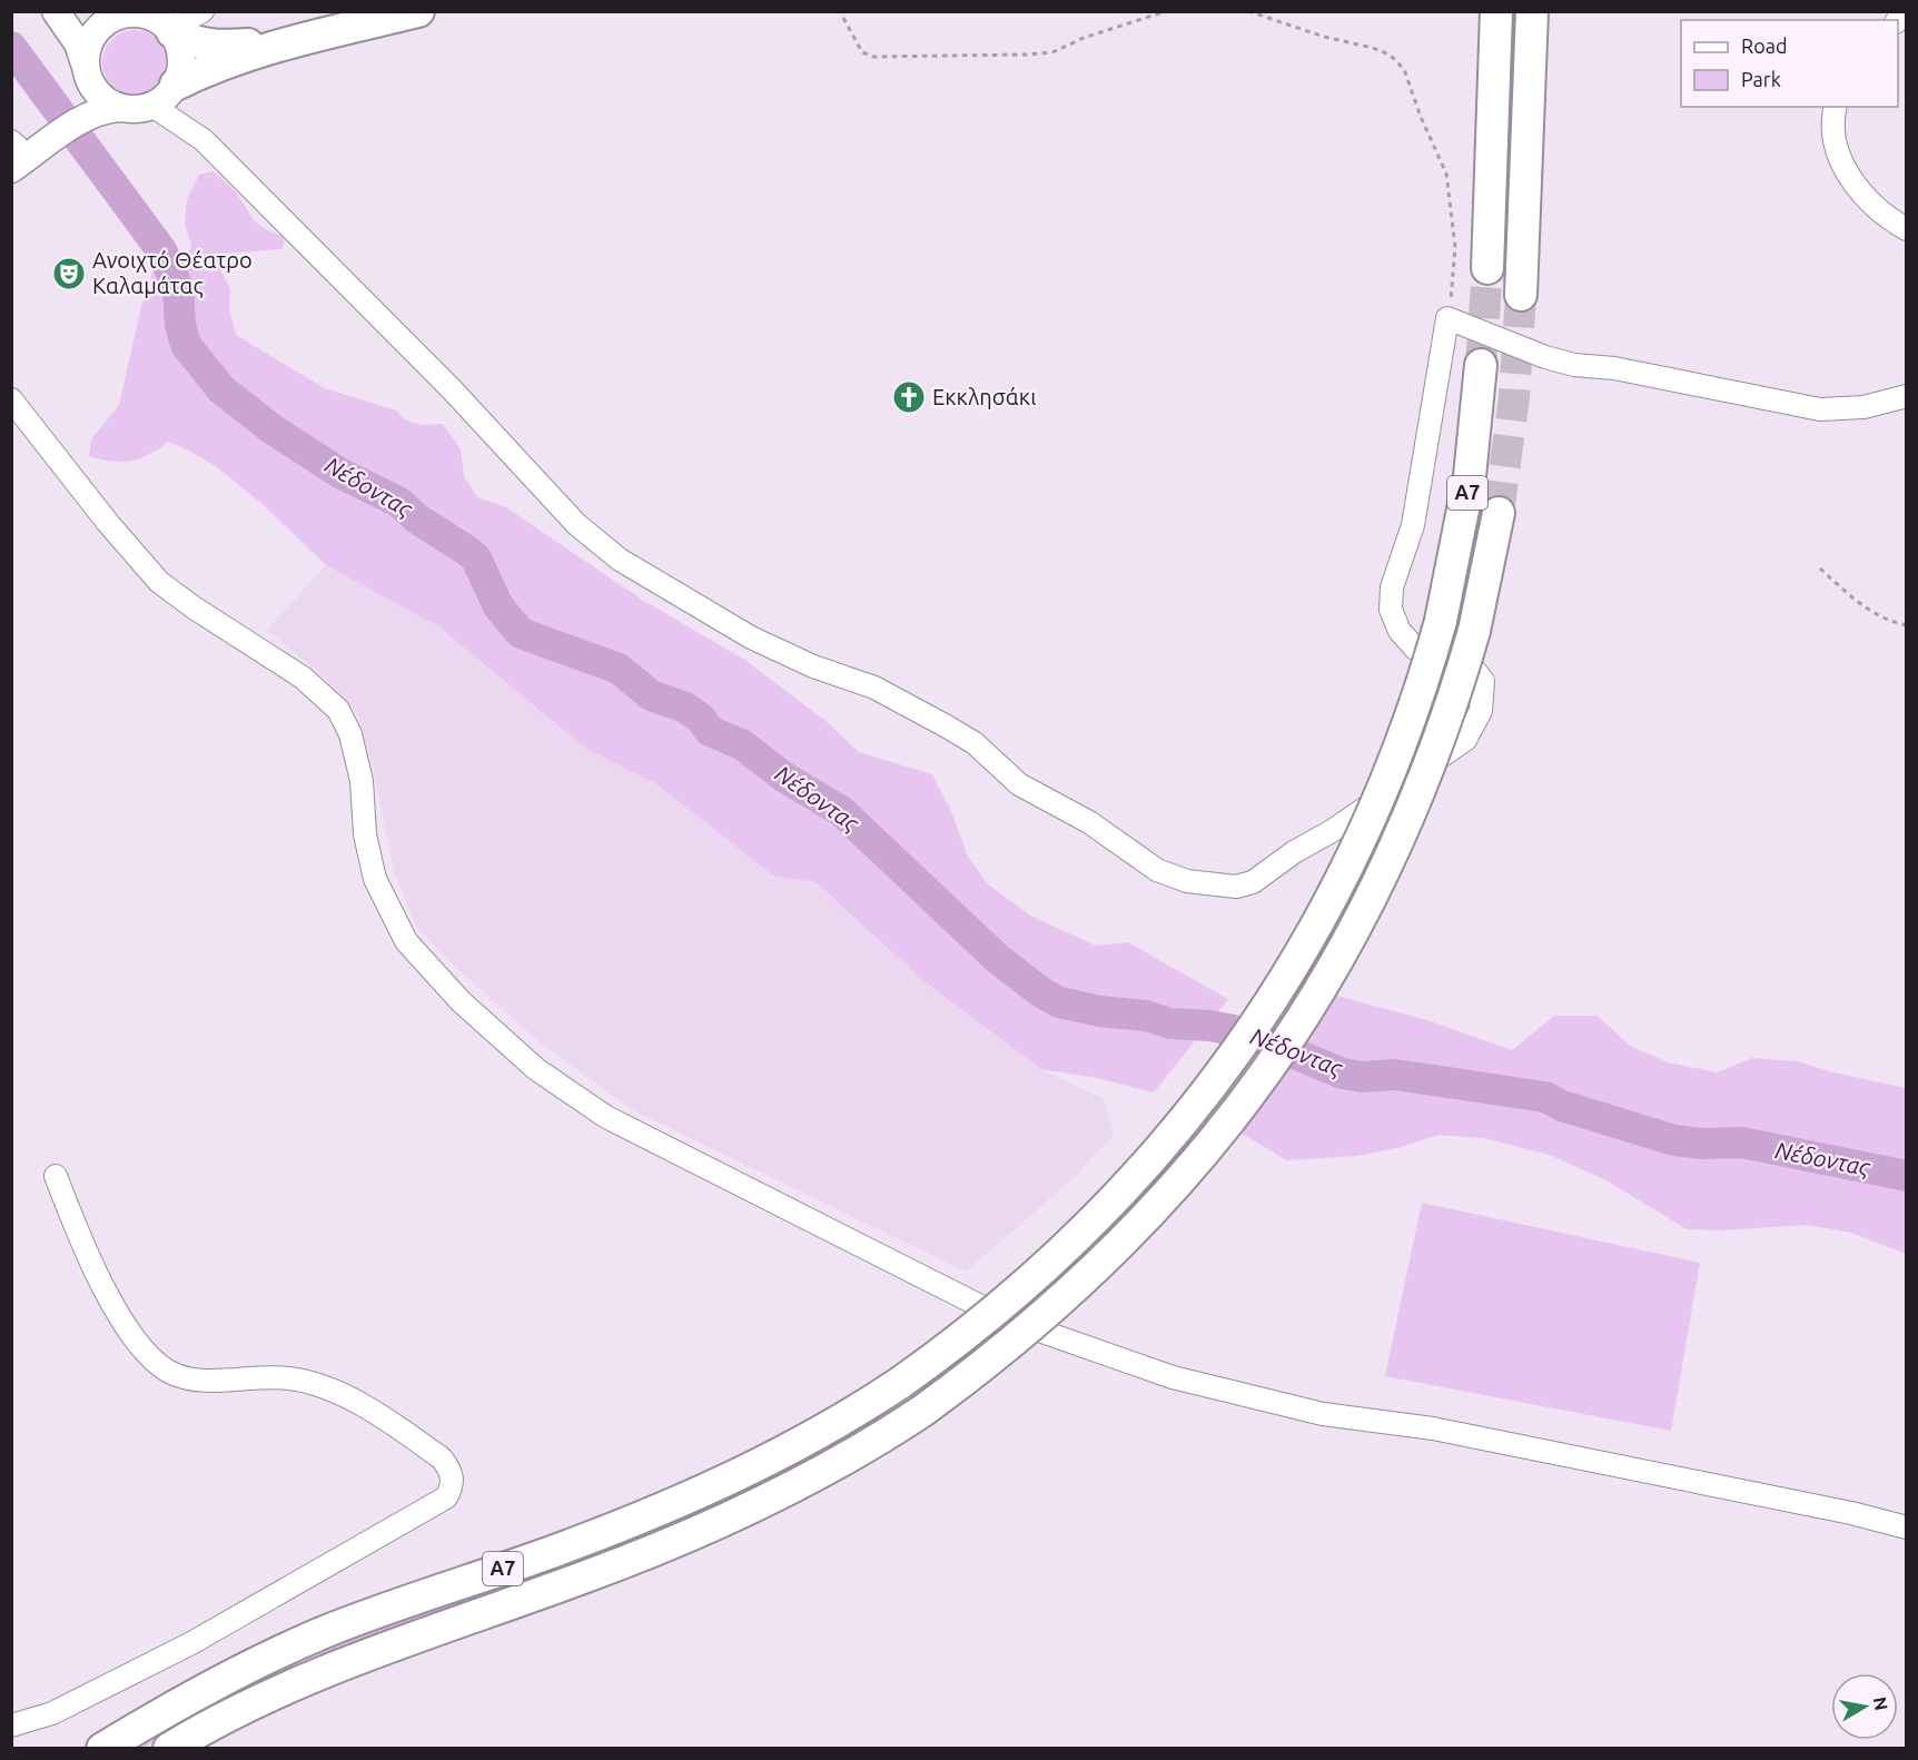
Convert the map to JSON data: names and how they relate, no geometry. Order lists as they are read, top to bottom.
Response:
{
  "streets": {
    "highway": ["Α7"]
  },
  "water": ["Νέδoντας"],
  "places": {
    "theatre": ["Ανοιχτό Θέατρο Καλαμάτας"],
    "church": ["Εκκλησάκι"]
  },
  "legend": ["Road", "Park"],
  "north": "right"
}
